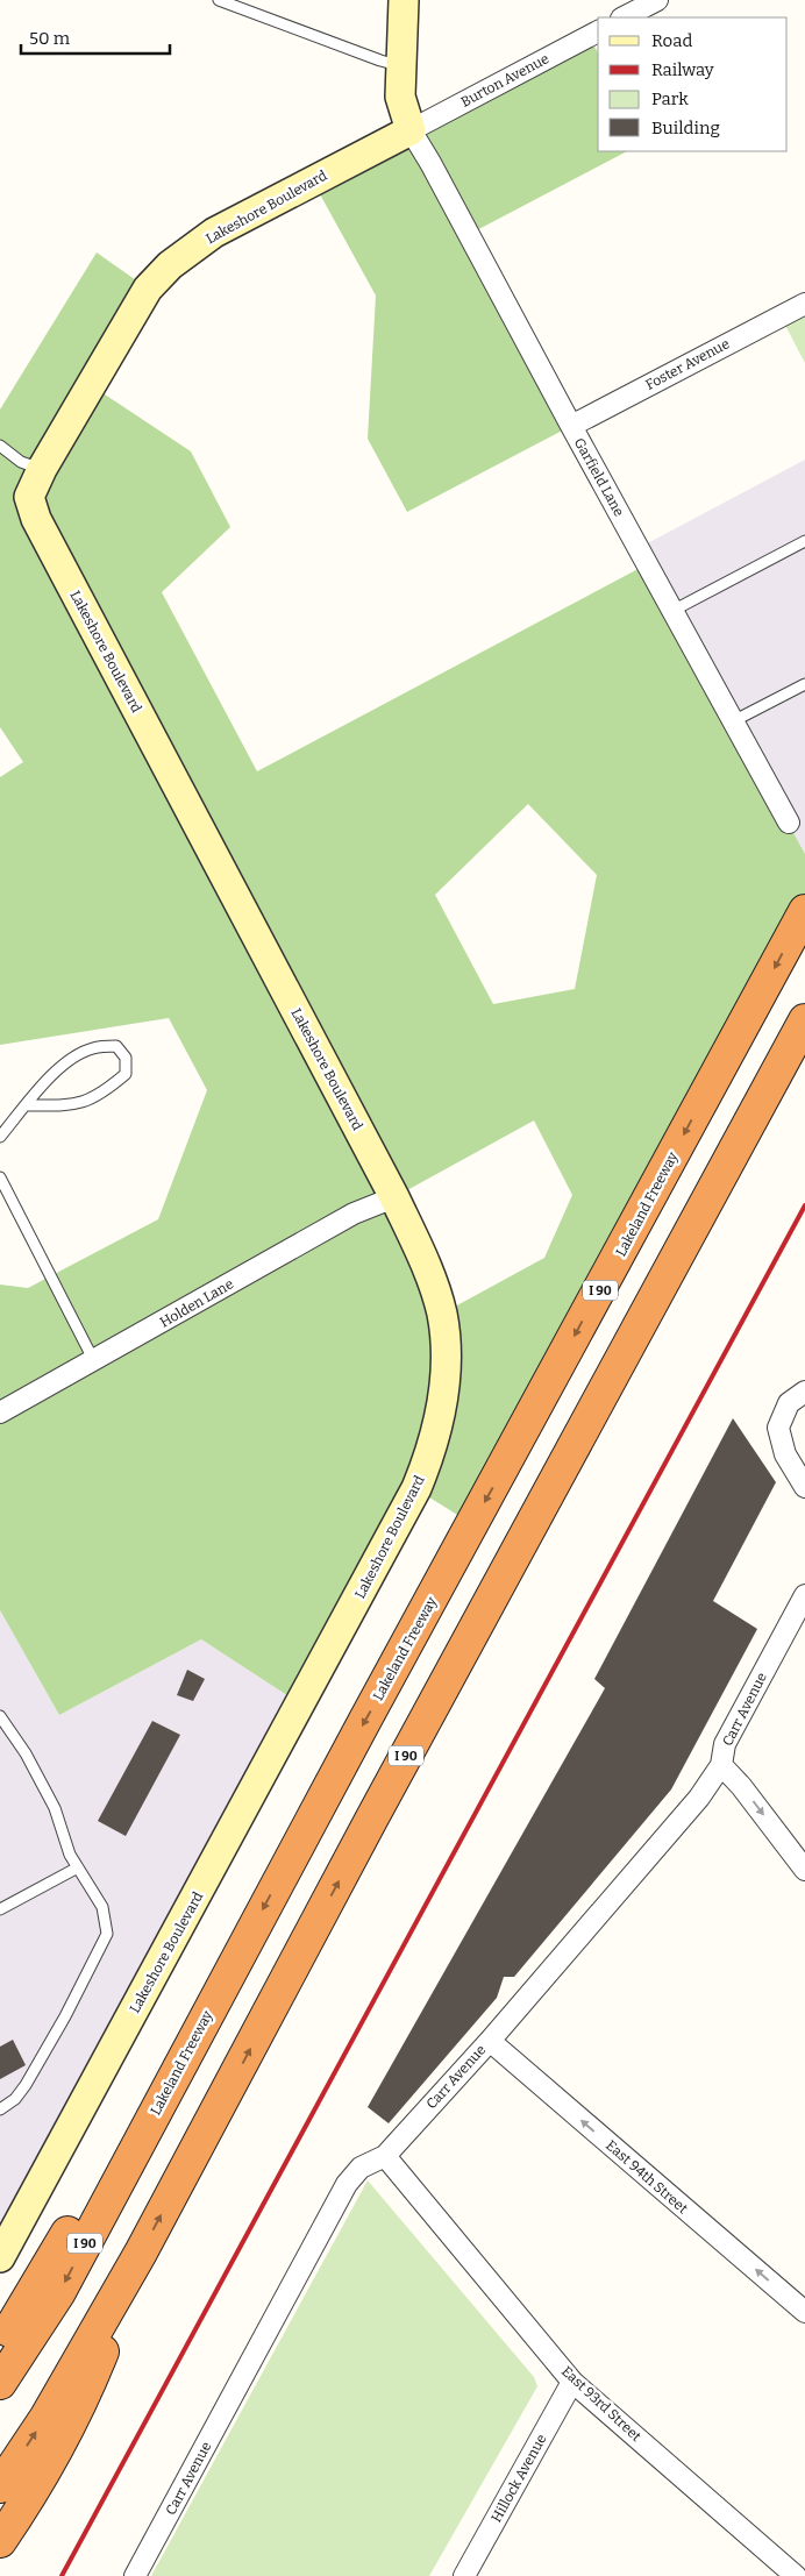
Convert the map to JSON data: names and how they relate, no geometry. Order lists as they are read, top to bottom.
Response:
{
  "streets": {
    "highway": ["Lakeland Freeway", "I 90"],
    "street": [
      "Burton Avenue",
      "Lakeshore Boulevard",
      "Foster Avenue",
      "Garfield Lane",
      "Holden Lane",
      "Carr Avenue",
      "East 94th Street",
      "East 93rd Street",
      "Hillock Avenue"
    ]
  },
  "crossings": [
    ["Burton Avenue", "Lakeshore Boulevard"],
    ["Burton Avenue", "Garfield Lane"],
    ["Lakeshore Boulevard", "Garfield Lane"],
    ["Lakeshore Boulevard", "Holden Lane"],
    ["Foster Avenue", "Garfield Lane"],
    ["Carr Avenue", "East 94th Street"],
    ["Carr Avenue", "East 93rd Street"],
    ["East 93rd Street", "Hillock Avenue"]
  ],
  "one_way": ["East 94th Street"],
  "legend": [
    "Road",
    "Railway",
    "Park",
    "Building"
  ],
  "scale_bar": "50 m"
}
